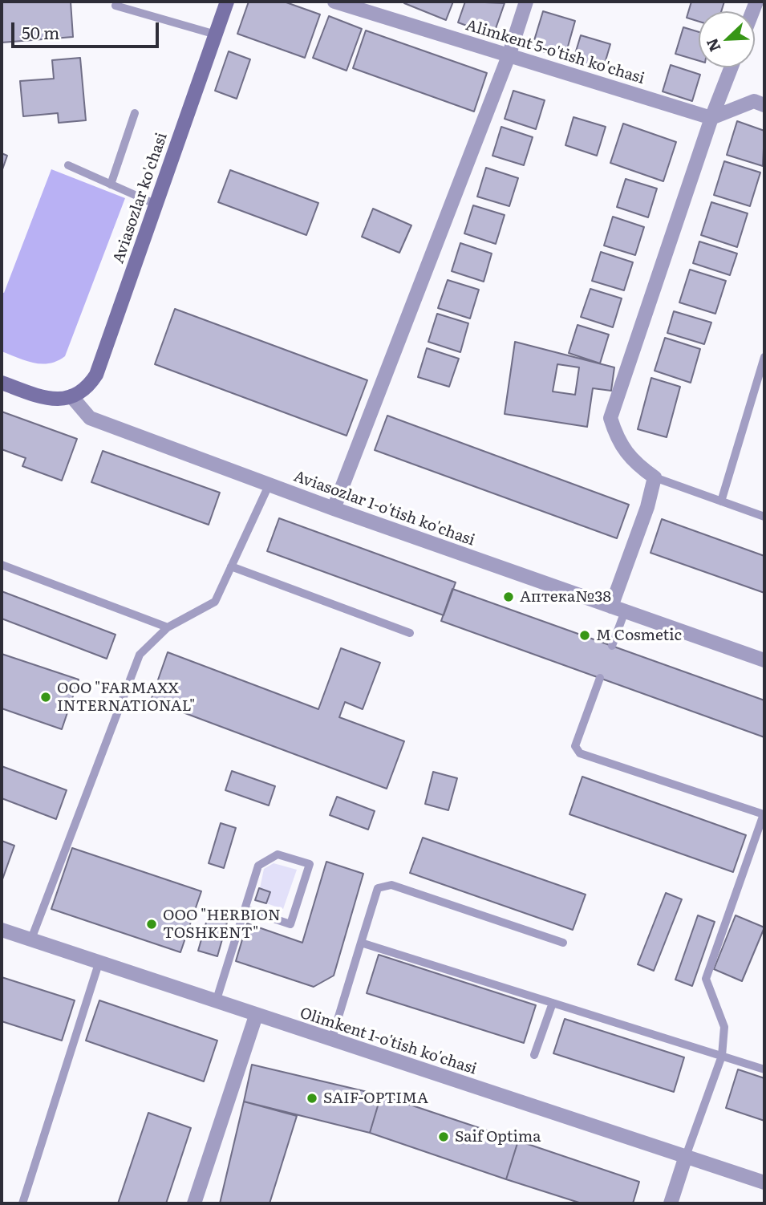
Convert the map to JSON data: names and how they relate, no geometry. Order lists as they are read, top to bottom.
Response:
{
  "streets": {
    "main road": ["Aviasozlar ko'chasi"],
    "street": ["Alimkent 5-o'tish ko'chasi", "Aviasozlar 1-o'tish ko'chasi", "Olimkent 1-o'tish ko'chasi"]
  },
  "crossings": [
    ["Aviasozlar ko'chasi", "Aviasozlar 1-o'tish ko'chasi"]
  ],
  "places": [
    "Аптека№38",
    "M Cosmetic",
    "OOO \"FARMAXX INTERNATIONAL\"",
    "ООО \"HERBION TOSHKENT\"",
    "SAIF-OPTIMA",
    "Saif Optima"
  ],
  "scale_bar": "50 m",
  "north": "bottom left"
}
